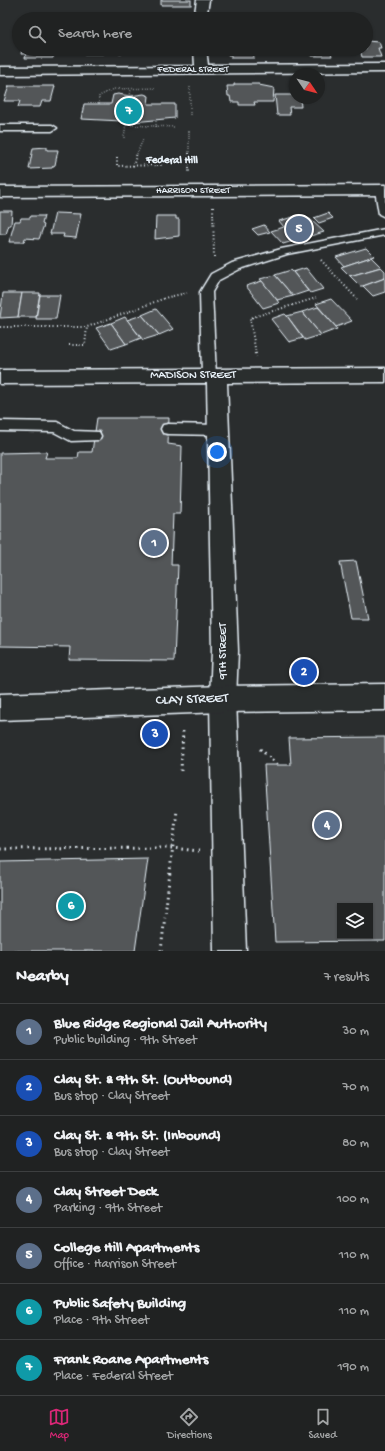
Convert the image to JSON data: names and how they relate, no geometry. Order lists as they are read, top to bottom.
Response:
{
  "streets": {
    "street": [
      "FEDERAL STREET",
      "HARRISON STREET",
      "MADISON STREET",
      "9TH STREET",
      "CLAY STREET"
    ]
  },
  "crossings": [
    ["MADISON STREET", "9TH STREET"],
    ["9TH STREET", "CLAY STREET"]
  ],
  "districts": ["Federal Hill"],
  "north": "bottom right",
  "page": {
    "search": "Search here",
    "pins": [
      "7",
      "5",
      "1",
      "2",
      "3",
      "4",
      "6"
    ],
    "heading": ["Nearby", "7 results"],
    "list": [
      {
        "mark": "1",
        "name": "Blue Ridge Regional Jail Authority",
        "note": "Public building · 9th Street",
        "value": "30 m"
      },
      {
        "mark": "2",
        "name": "Clay St. & 9th St. (Outbound)",
        "note": "Bus stop · Clay Street",
        "value": "70 m"
      },
      {
        "mark": "3",
        "name": "Clay St. & 9th St. (Inbound)",
        "note": "Bus stop · Clay Street",
        "value": "80 m"
      },
      {
        "mark": "4",
        "name": "Clay Street Deck",
        "note": "Parking · 9th Street",
        "value": "100 m"
      },
      {
        "mark": "5",
        "name": "College Hill Apartments",
        "note": "Office · Harrison Street",
        "value": "110 m"
      },
      {
        "mark": "6",
        "name": "Public Safety Building",
        "note": "Place · 9th Street",
        "value": "110 m"
      },
      {
        "mark": "7",
        "name": "Frank Roane Apartments",
        "note": "Place · Federal Street",
        "value": "190 m"
      }
    ],
    "nav": ["Map", "Directions", "Saved"]
  }
}
